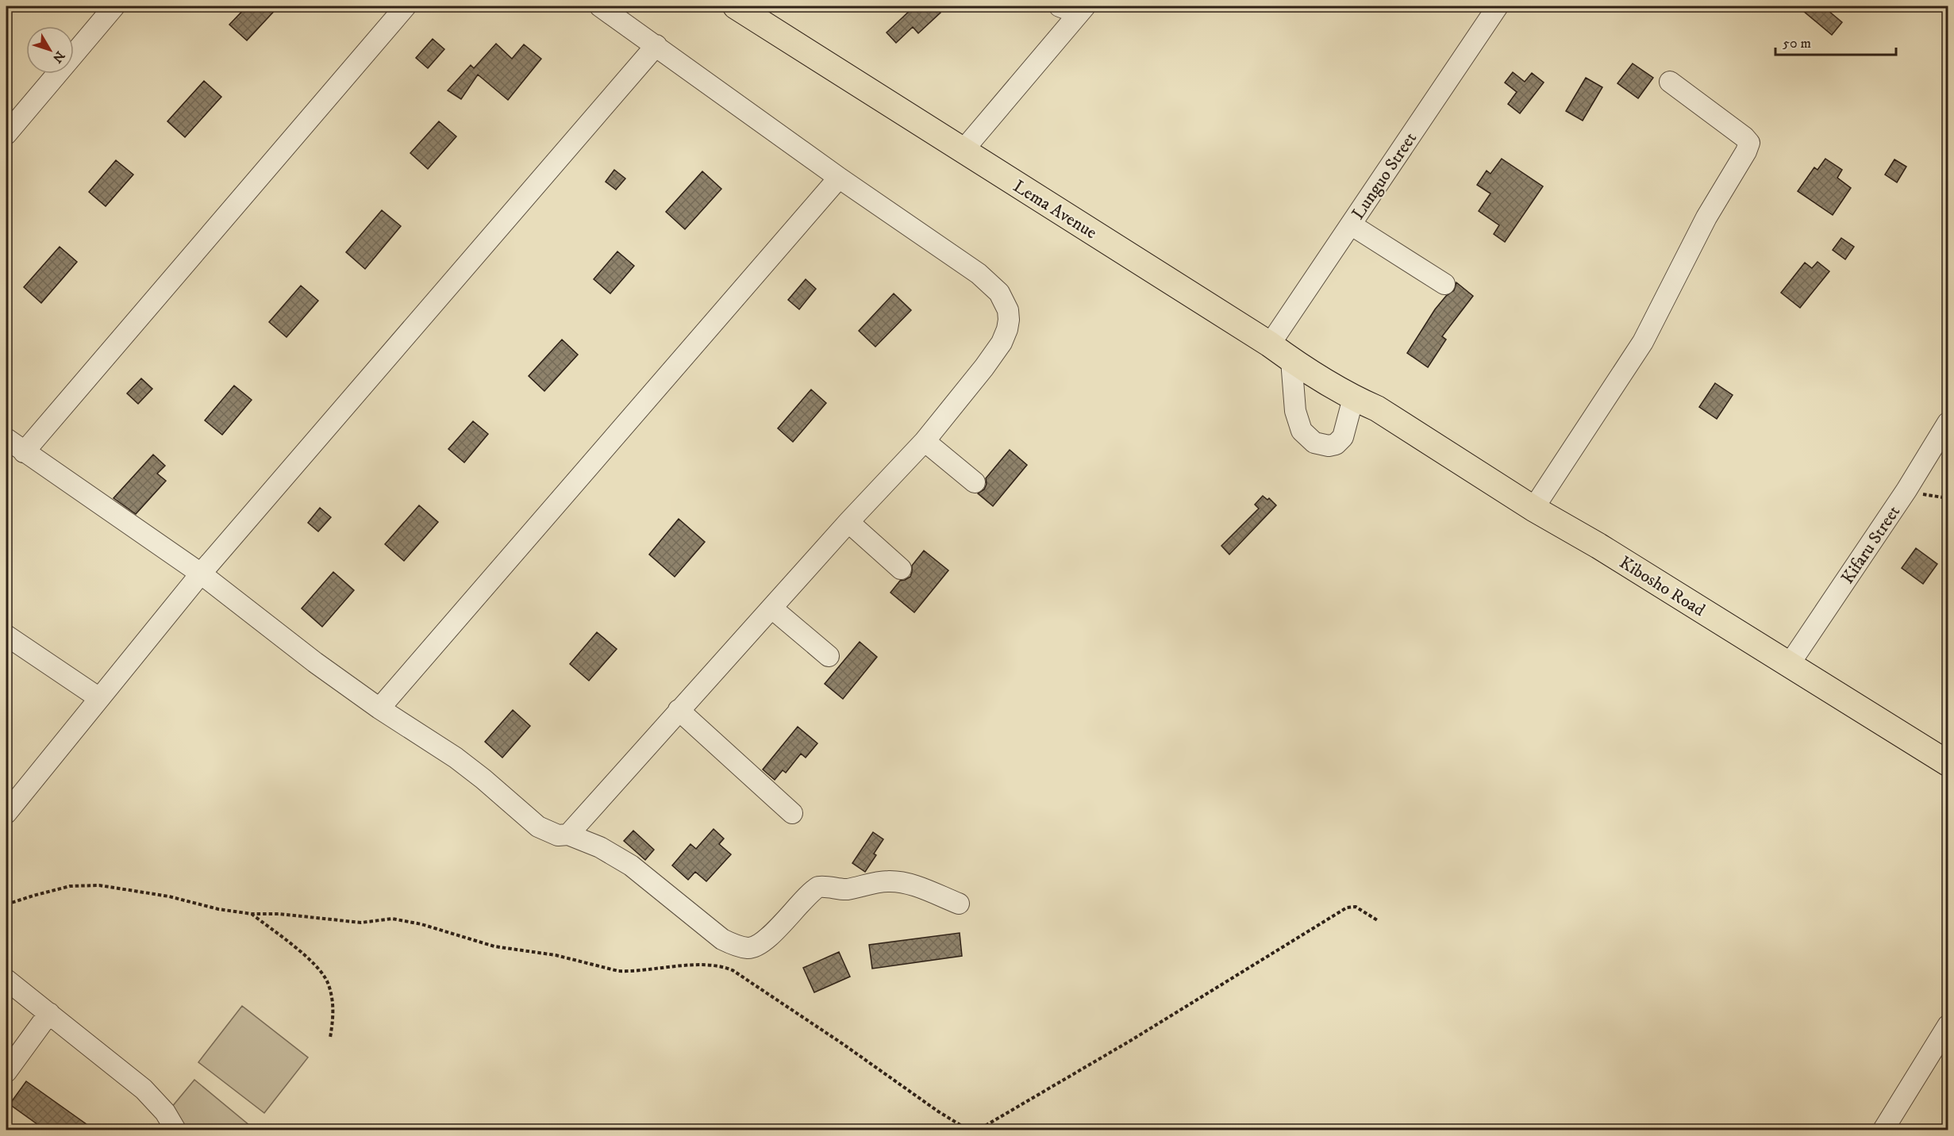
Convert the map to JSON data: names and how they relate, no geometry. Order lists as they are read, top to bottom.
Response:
{
  "streets": {
    "main road": ["Lema Avenue", "Kibosho Road"],
    "street": ["Lunguo Street", "Kifaru Street"]
  },
  "crossings": [
    ["Lunguo Street", "Lema Avenue"],
    ["Lema Avenue", "Kibosho Road"],
    ["Kifaru Street", "Kibosho Road"]
  ],
  "scale_bar": "50 m",
  "north": "bottom right"
}
